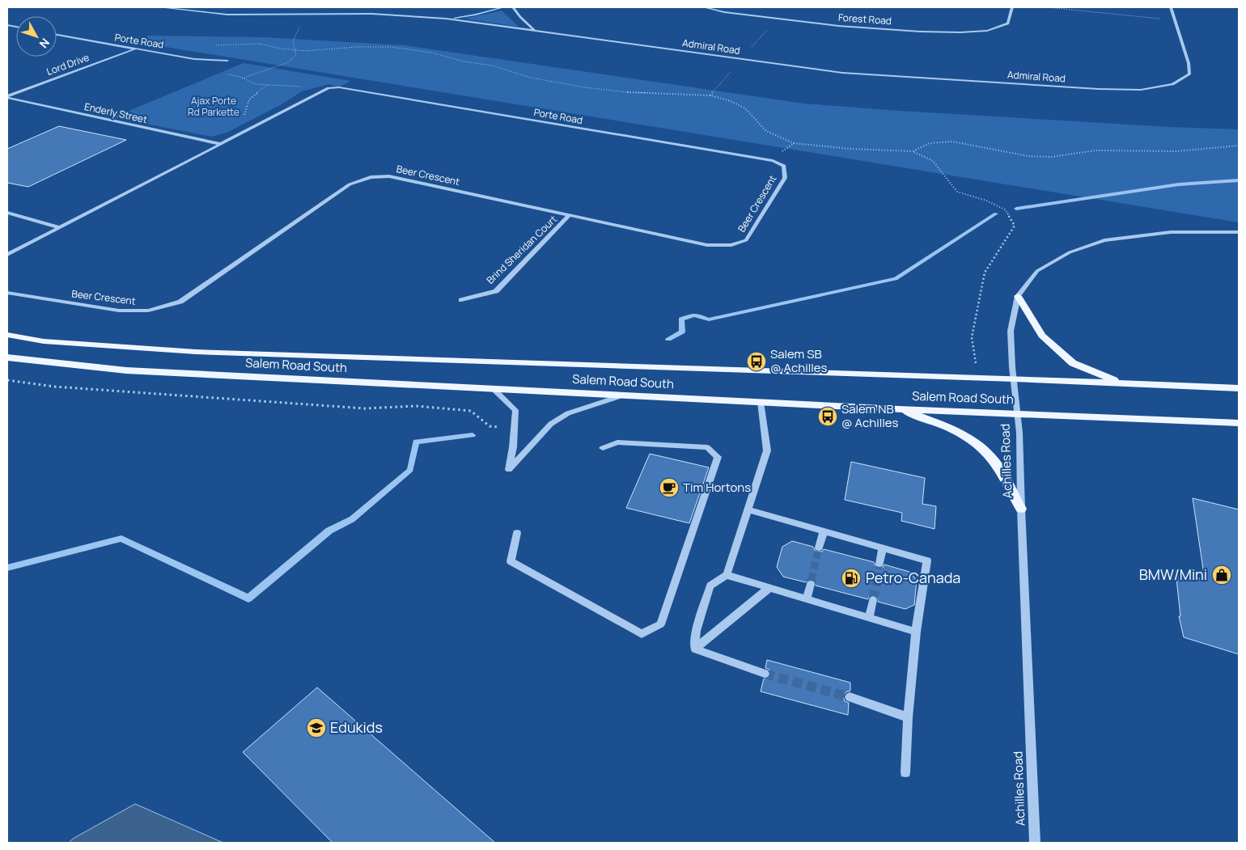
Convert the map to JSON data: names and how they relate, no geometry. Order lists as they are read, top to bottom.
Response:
{
  "streets": {
    "main road": ["Salem Road South"],
    "street": [
      "Forest Road",
      "Porte Road",
      "Admiral Road",
      "Lord Drive",
      "Enderly Street",
      "Beer Crescent",
      "Brind Sheridan Court",
      "Achilles Road"
    ]
  },
  "crossings": [
    ["Porte Road", "Lord Drive"],
    ["Porte Road", "Enderly Street"],
    ["Porte Road", "Beer Crescent"],
    ["Lord Drive", "Enderly Street"],
    ["Beer Crescent", "Brind Sheridan Court"],
    ["Salem Road South", "Achilles Road"]
  ],
  "parks": ["Ajax Porte Rd Parkette"],
  "places": {
    "bus stop": ["Salem SB @ Achilles", "Salem NB @ Achilles"],
    "cafe": ["Tim Hortons"],
    "shop": ["BMW/Mini"],
    "fuel station": ["Petro-Canada"],
    "school or university": ["Edukids"]
  },
  "north": "bottom right"
}
